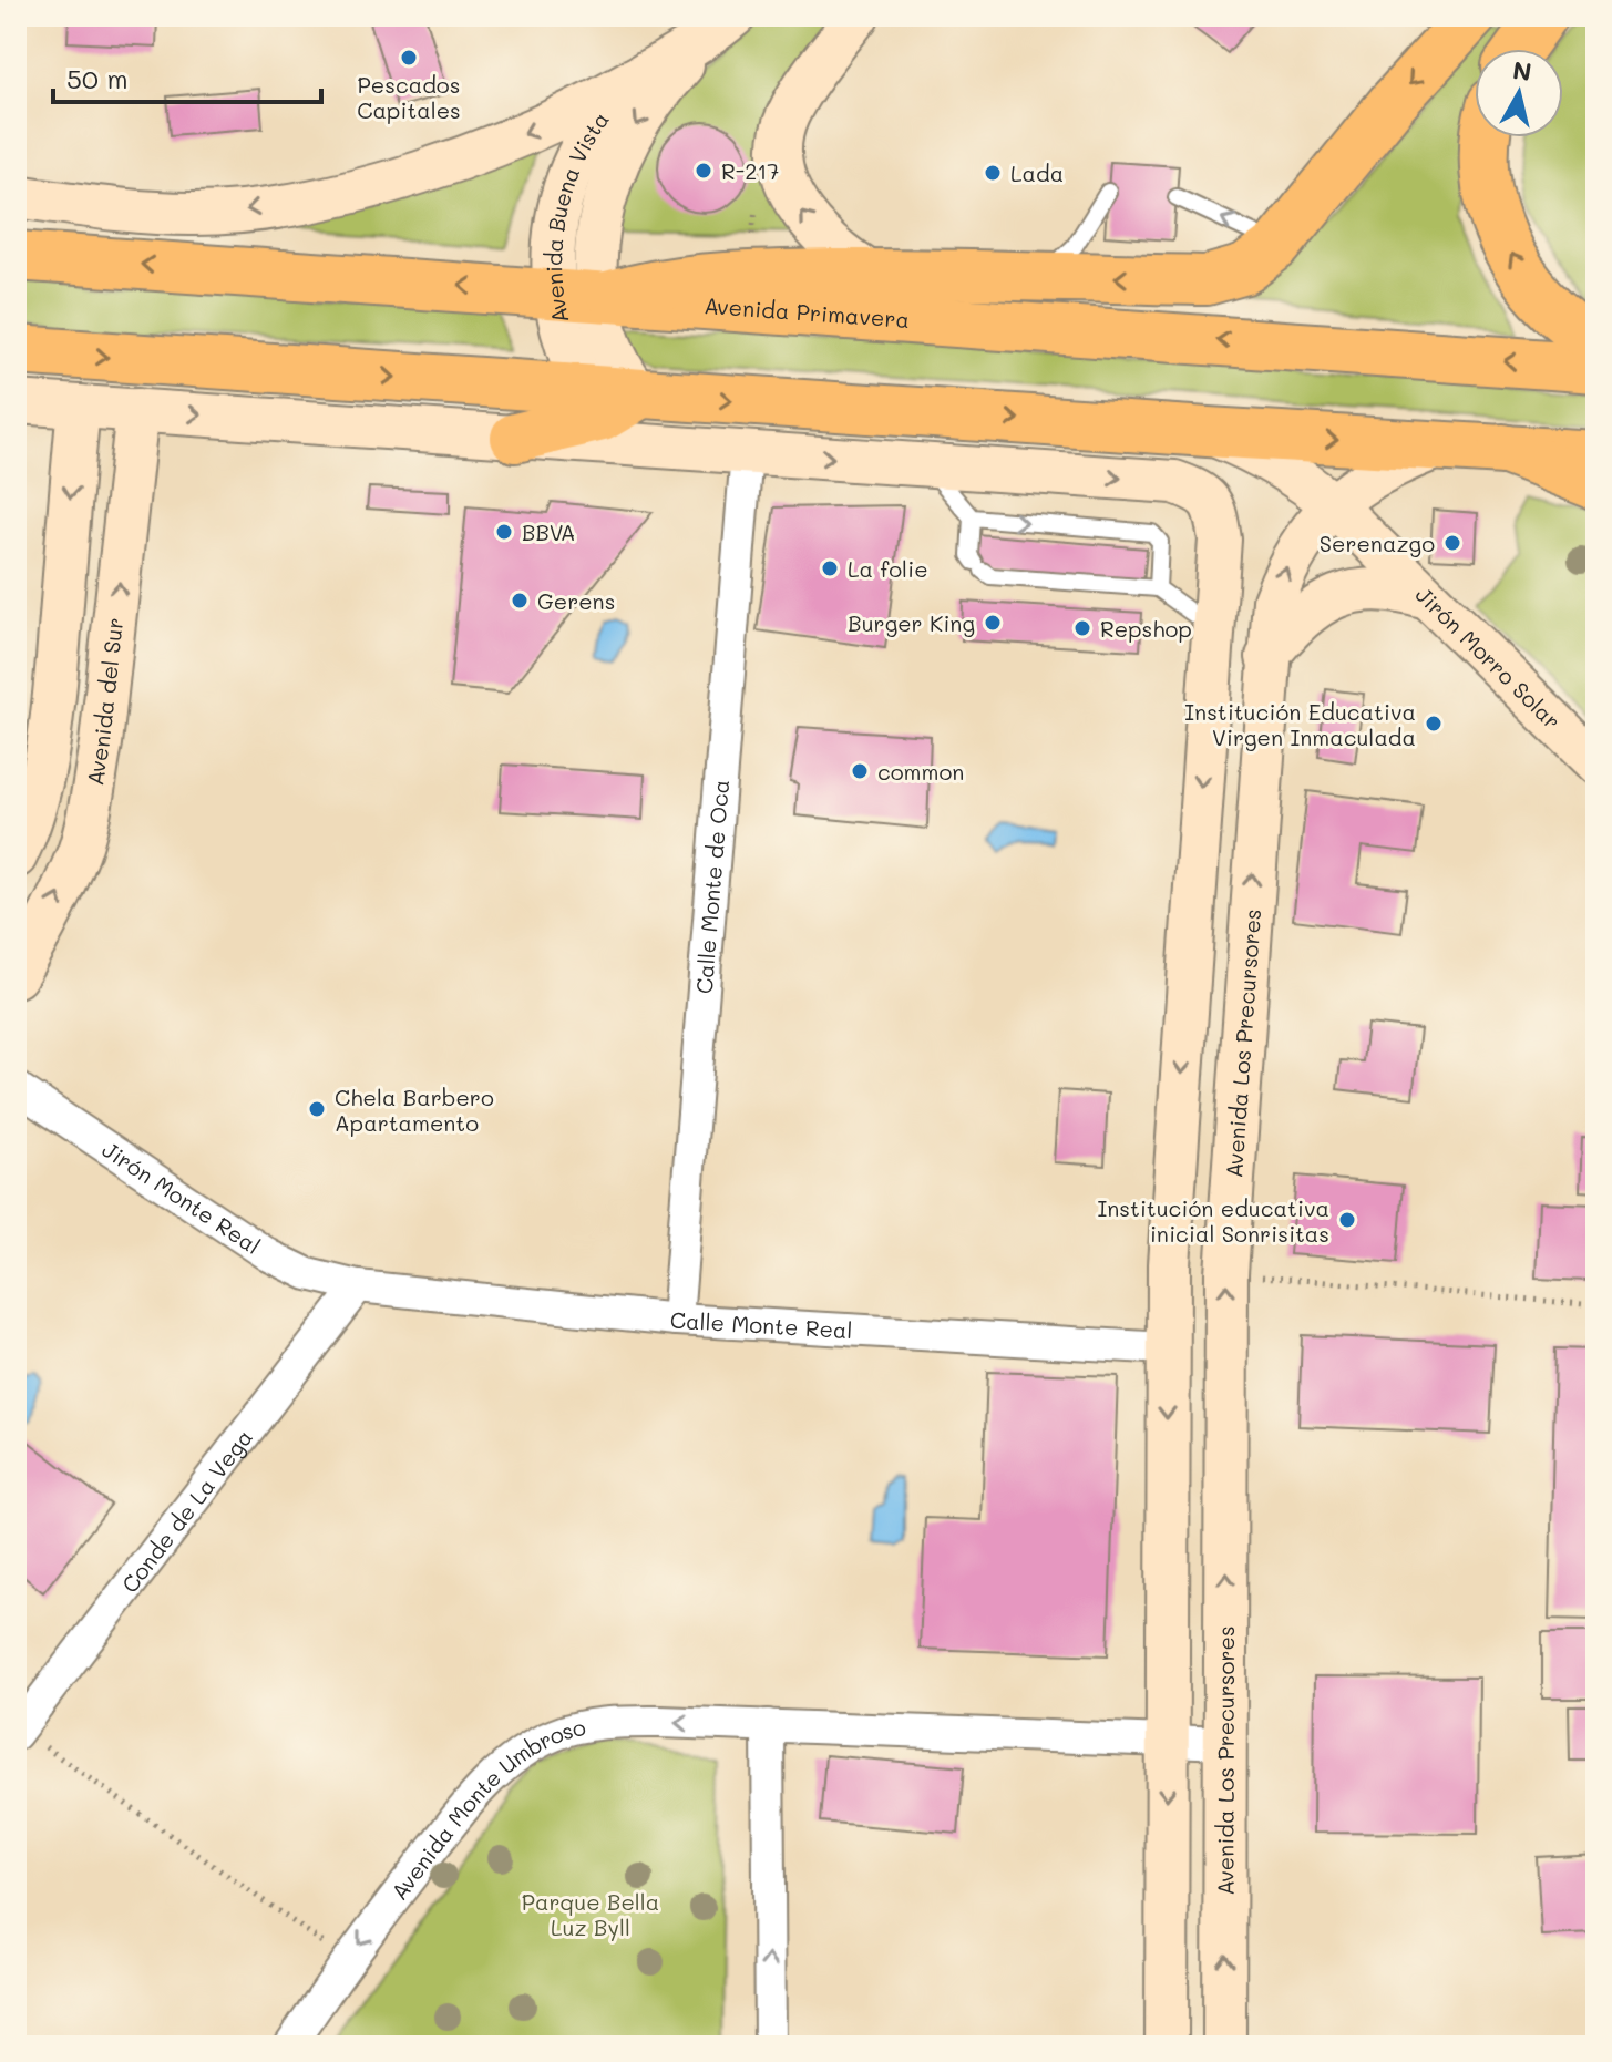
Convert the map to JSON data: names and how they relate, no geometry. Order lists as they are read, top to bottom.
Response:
{
  "streets": {
    "main road": ["Avenida Primavera"],
    "street": [
      "Avenida Buena Vista",
      "Jirón Morro Solar",
      "Avenida del Sur",
      "Calle Monte de Oca",
      "Avenida Los Precursores",
      "Jirón Monte Real",
      "Calle Monte Real",
      "Conde de La Vega",
      "Avenida Monte Umbroso"
    ]
  },
  "crossings": [
    ["Avenida Buena Vista", "Avenida Primavera"],
    ["Jirón Morro Solar", "Avenida Los Precursores"],
    ["Calle Monte de Oca", "Calle Monte Real"],
    ["Avenida Los Precursores", "Avenida Monte Umbroso"],
    ["Jirón Monte Real", "Calle Monte Real"],
    ["Jirón Monte Real", "Conde de La Vega"],
    ["Calle Monte Real", "Conde de La Vega"]
  ],
  "one_way": ["Avenida Monte Umbroso"],
  "parks": ["Parque Bella Luz Byll"],
  "places": [
    "Pescados Capitales",
    "R-217",
    "Lada",
    "BBVA",
    "Serenazgo",
    "La folie",
    "Gerens",
    "Burger King",
    "Repshop",
    "Institución Educativa Virgen Inmaculada",
    "common",
    "Chela Barbero Apartamento",
    "Institución educativa inicial Sonrisitas"
  ],
  "scale_bar": "50 m",
  "north": "top"
}
